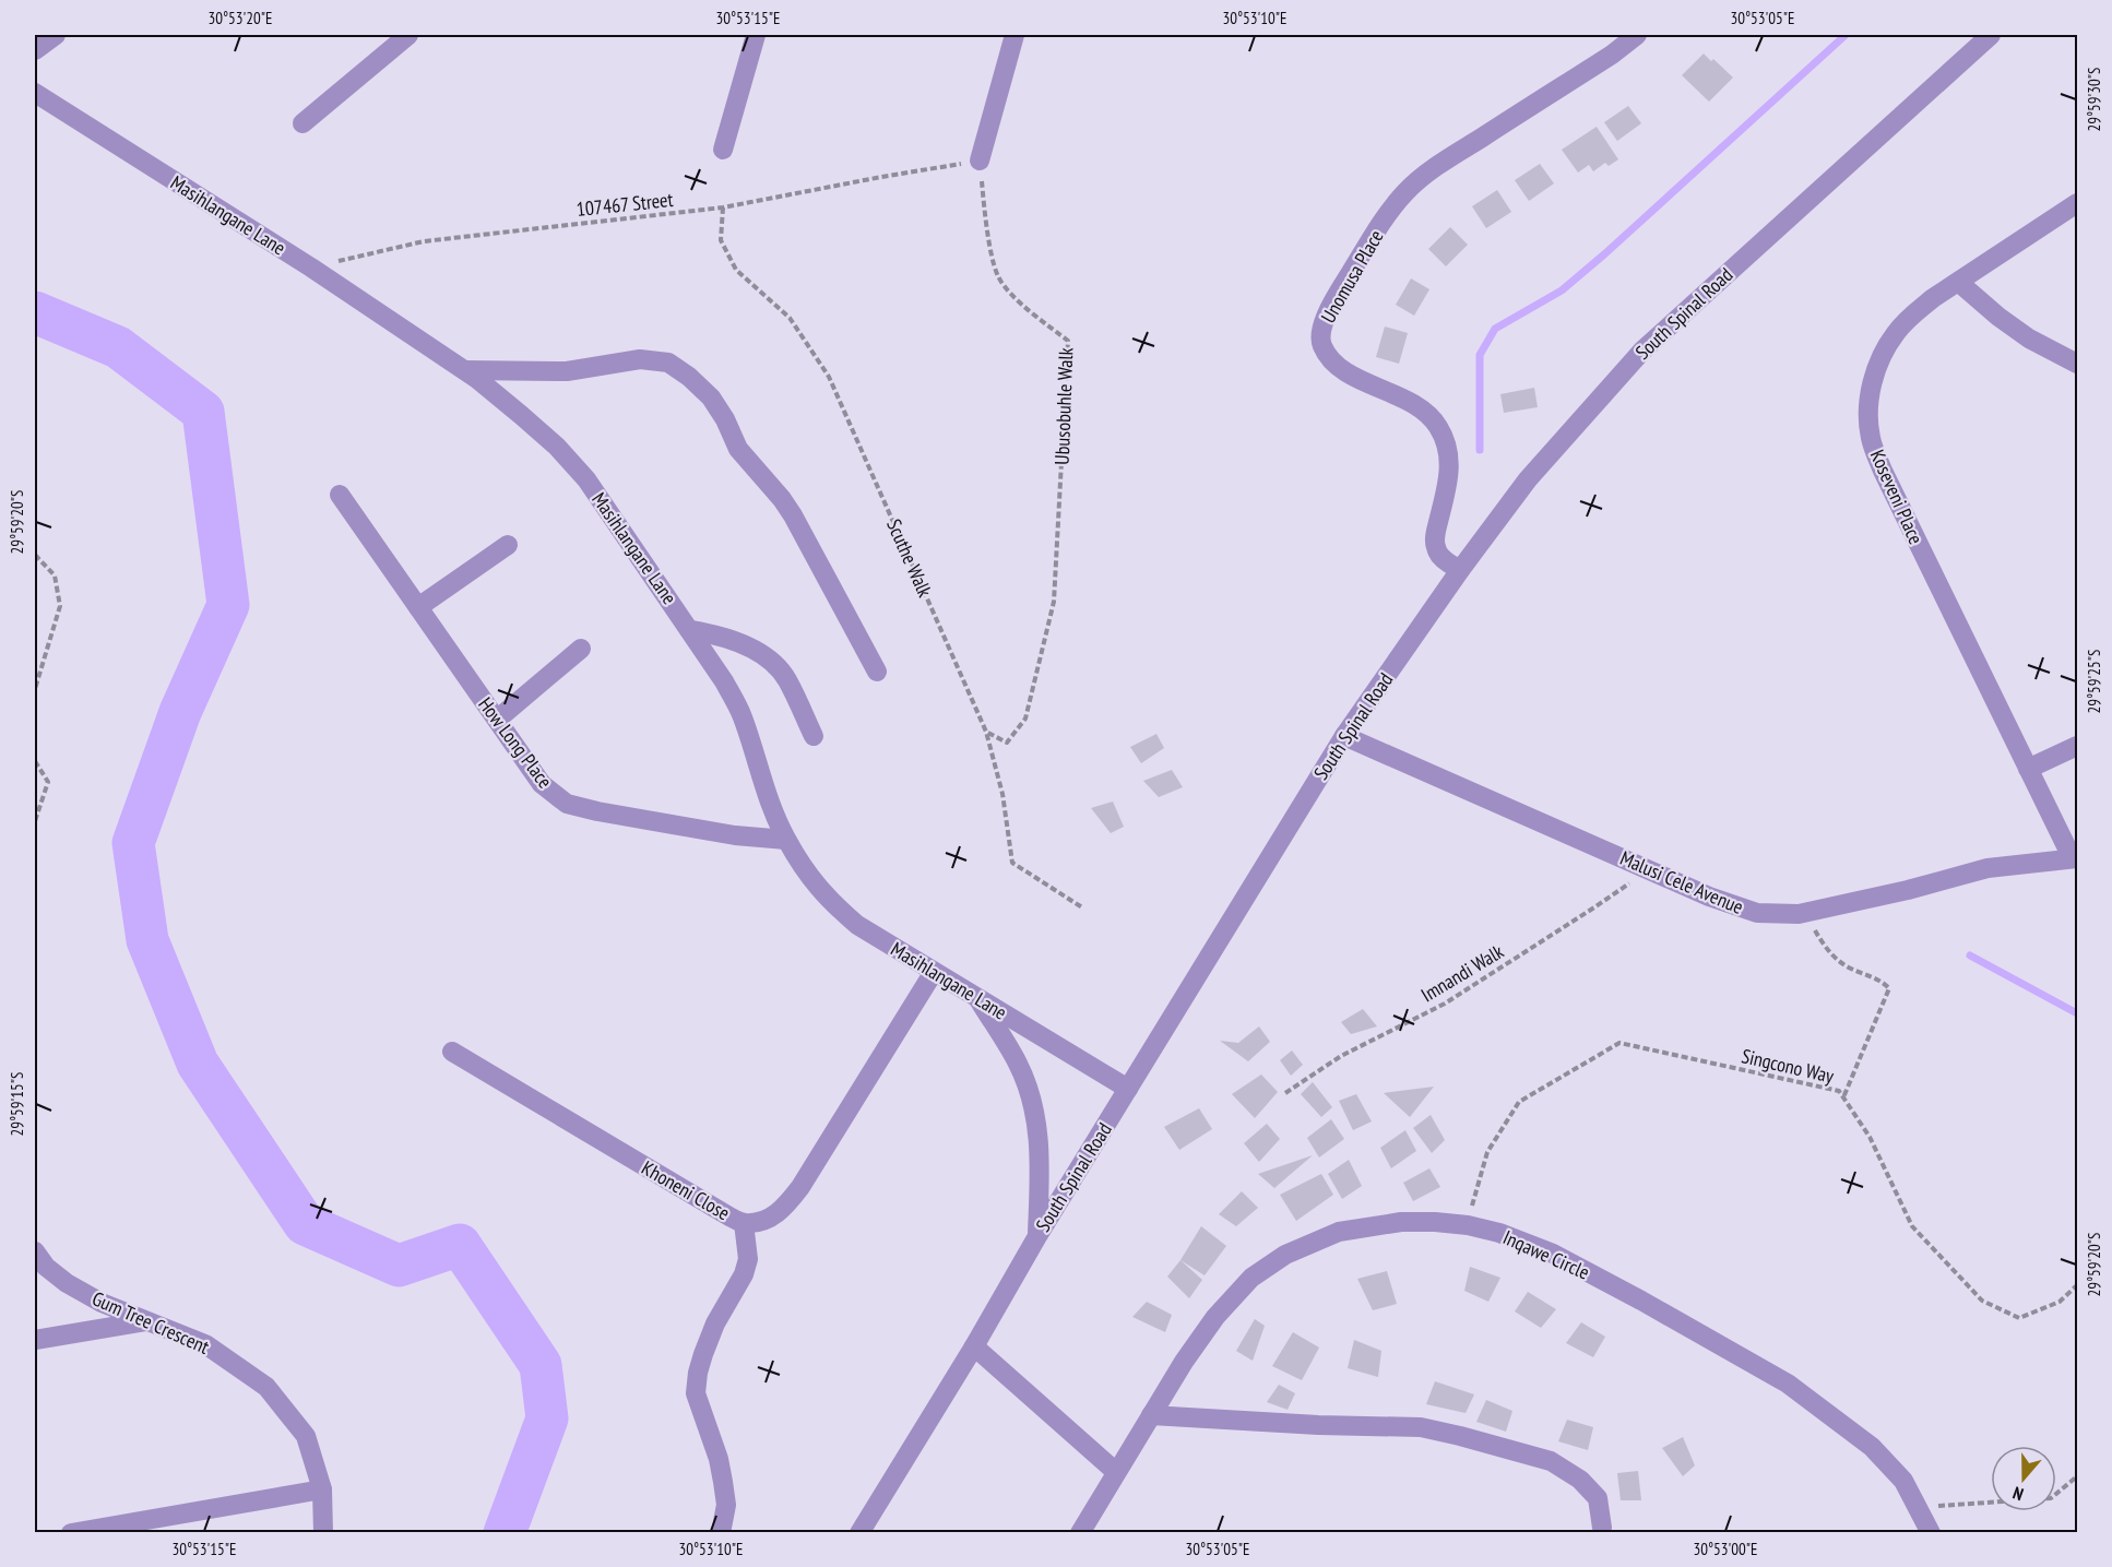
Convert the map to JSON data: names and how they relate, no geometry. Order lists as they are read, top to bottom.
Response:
{
  "streets": {
    "street": [
      "Masihlangane Lane",
      "Unomusa Place",
      "South Spinal Road",
      "Koseveni Place",
      "How Long Place",
      "Malusi Cele Avenue",
      "Khoneni Close",
      "Inqawe Circle",
      "Gum Tree Crescent"
    ],
    "path": [
      "107467 Street",
      "Ubusobuhle Walk",
      "Scuthe Walk",
      "Imnandi Walk",
      "Singcono Way"
    ]
  },
  "crossings": [
    ["107467 Street", "Masihlangane Lane"],
    ["107467 Street", "Ubusobuhle Walk"],
    ["107467 Street", "Scuthe Walk"],
    ["Masihlangane Lane", "South Spinal Road"],
    ["Masihlangane Lane", "How Long Place"],
    ["Masihlangane Lane", "Khoneni Close"],
    ["Unomusa Place", "South Spinal Road"],
    ["South Spinal Road", "Malusi Cele Avenue"],
    ["Ubusobuhle Walk", "Scuthe Walk"],
    ["Koseveni Place", "Malusi Cele Avenue"],
    ["Malusi Cele Avenue", "Imnandi Walk"],
    ["Singcono Way", "Inqawe Circle"]
  ],
  "north": "bottom",
  "coordinates": [
    "30°53'20\"E",
    "30°53'15\"E",
    "30°53'10\"E",
    "30°53'05\"E",
    "29°59'30\"S",
    "29°59'20\"S",
    "29°59'25\"S",
    "29°59'15\"S",
    "30°53'00\"E"
  ]
}
